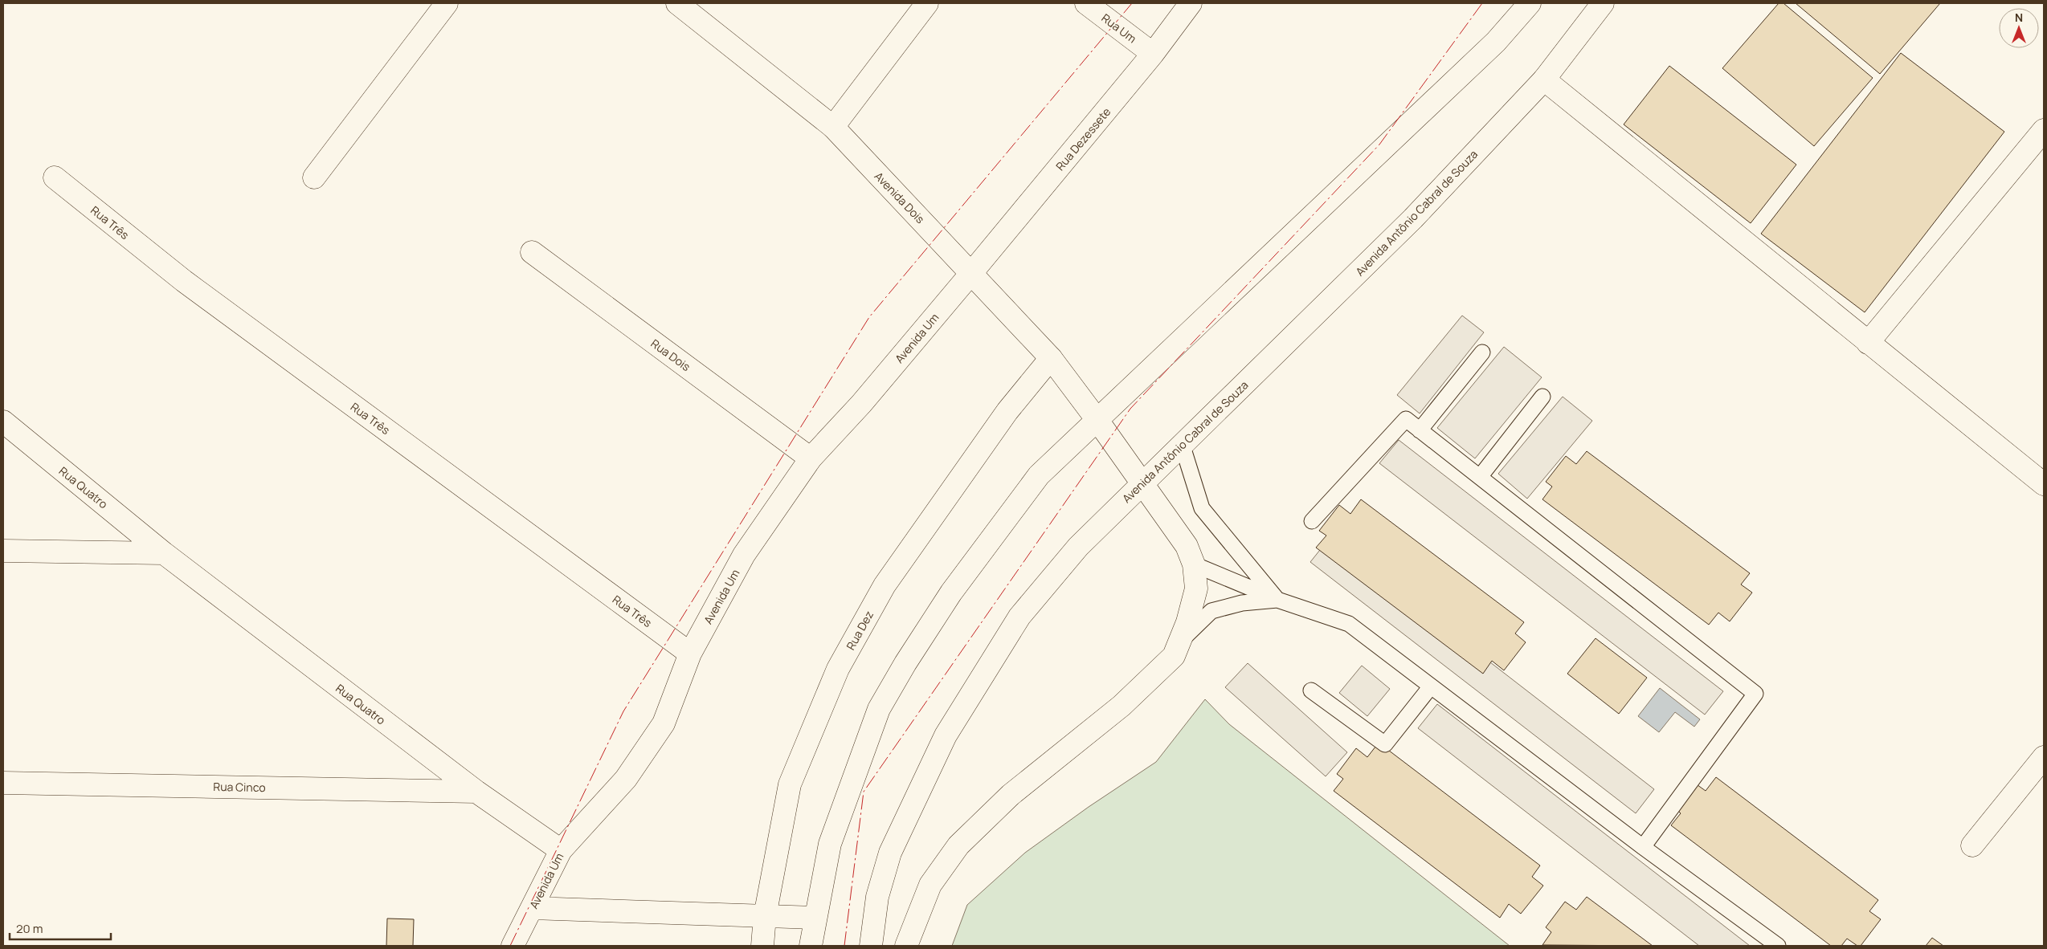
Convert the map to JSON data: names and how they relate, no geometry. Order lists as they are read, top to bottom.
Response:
{
  "streets": {
    "main road": [
      "Rua Um",
      "Rua Dezessete",
      "Avenida Dois",
      "Avenida Antônio Cabral de Souza",
      "Rua Três",
      "Avenida Um",
      "Rua Dois",
      "Rua Quatro",
      "Rua Dez",
      "Rua Cinco"
    ]
  },
  "crossings": [
    ["Rua Um", "Rua Dezessete"],
    ["Rua Dezessete", "Avenida Dois"],
    ["Rua Dezessete", "Avenida Um"],
    ["Avenida Dois", "Avenida Antônio Cabral de Souza"],
    ["Avenida Dois", "Avenida Um"],
    ["Avenida Dois", "Rua Dez"],
    ["Rua Três", "Avenida Um"],
    ["Avenida Um", "Rua Dois"],
    ["Avenida Um", "Rua Quatro"],
    ["Rua Quatro", "Rua Cinco"]
  ],
  "scale_bar": "20 m",
  "north": "top"
}
